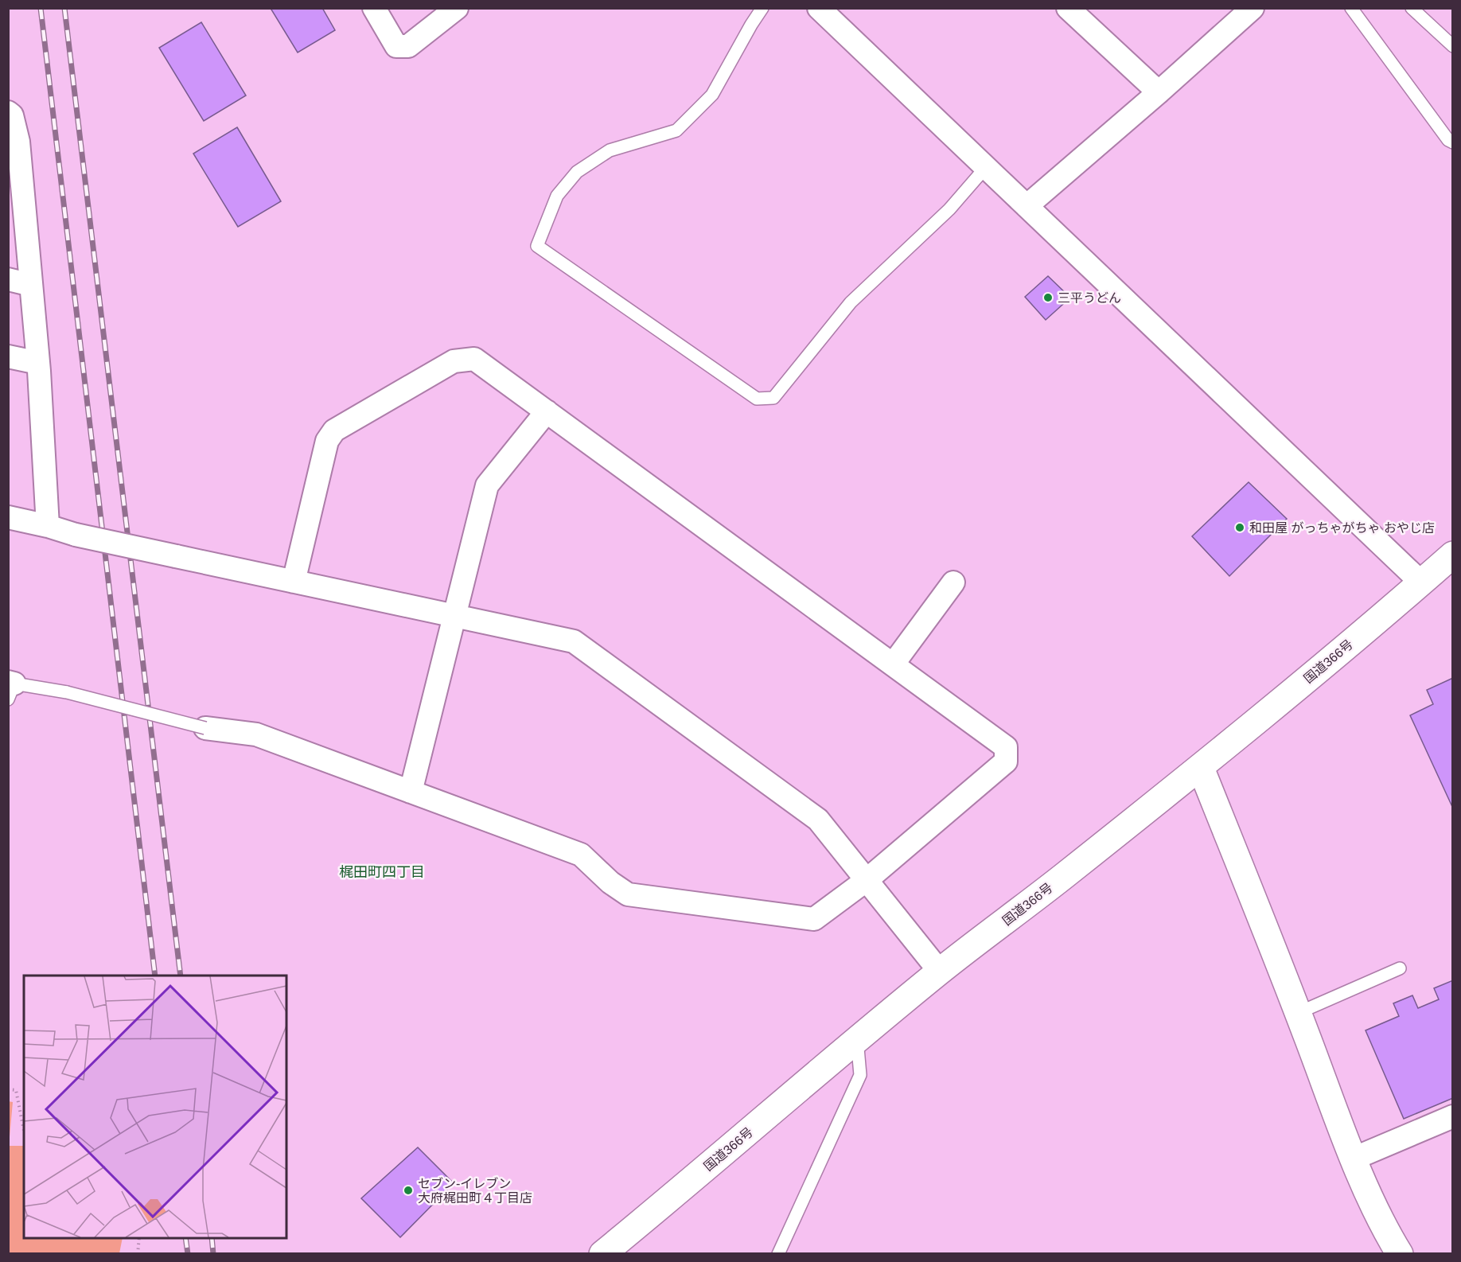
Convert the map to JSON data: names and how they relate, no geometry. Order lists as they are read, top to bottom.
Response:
{
  "streets": {
    "main road": ["国道366号"]
  },
  "districts": ["梶田町四丁目"],
  "places": ["三平うどん", "和田屋 がっちゃがちゃ おやじ店", "セブン-イレブン 大府梶田町４丁目店"]
}
